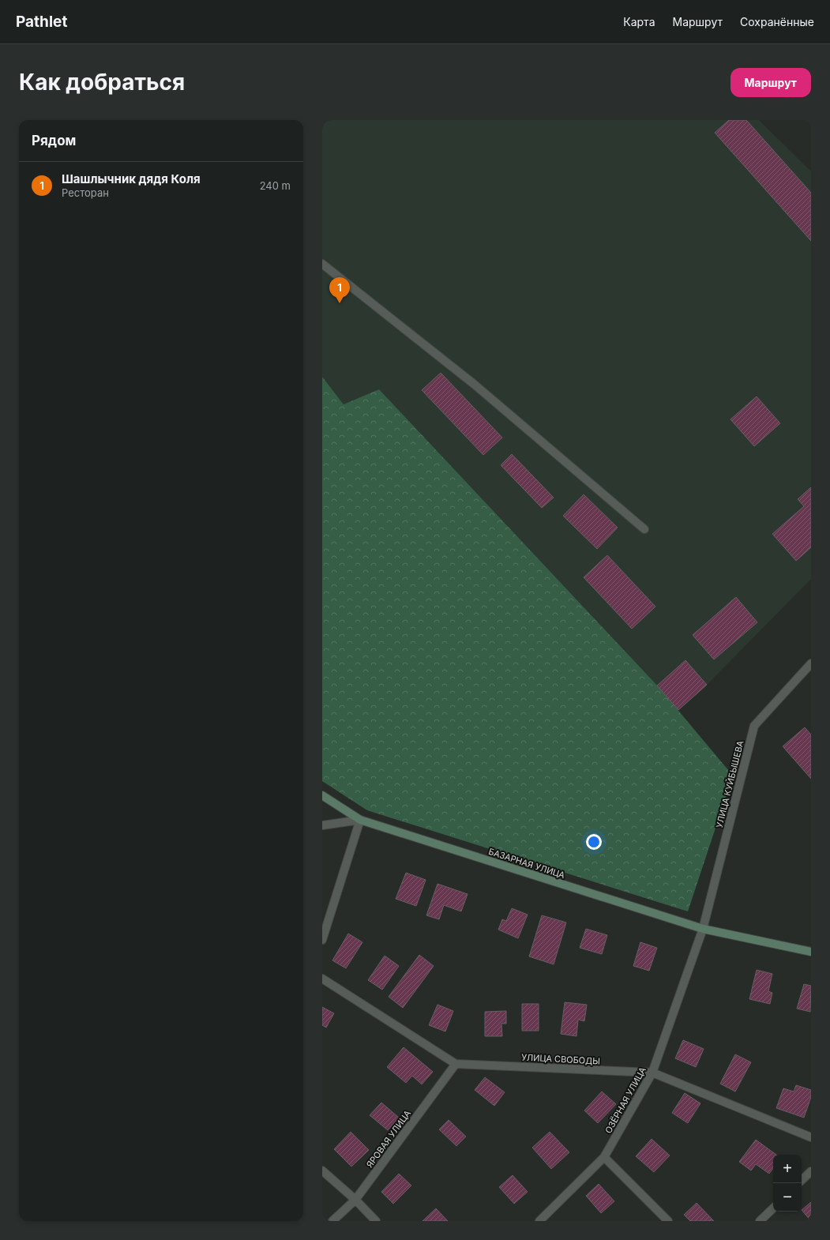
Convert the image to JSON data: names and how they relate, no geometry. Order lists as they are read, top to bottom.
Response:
{
  "streets": {
    "main road": ["БАЗАРНАЯ УЛИЦА"],
    "street": [
      "УЛИЦА КУЙБЫШЕВА",
      "УЛИЦА СВОБОДЫ",
      "ОЗЁРНАЯ УЛИЦА",
      "ЯРОВАЯ УЛИЦА"
    ]
  },
  "crossings": [
    ["УЛИЦА КУЙБЫШЕВА", "БАЗАРНАЯ УЛИЦА"],
    ["УЛИЦА КУЙБЫШЕВА", "ОЗЁРНАЯ УЛИЦА"],
    ["БАЗАРНАЯ УЛИЦА", "ОЗЁРНАЯ УЛИЦА"],
    ["УЛИЦА СВОБОДЫ", "ОЗЁРНАЯ УЛИЦА"],
    ["УЛИЦА СВОБОДЫ", "ЯРОВАЯ УЛИЦА"]
  ],
  "page": {
    "header": "Pathlet",
    "nav": ["Карта", "Маршрут", "Сохранённые"],
    "buttons": "Маршрут",
    "title": "Как добраться",
    "heading": "Рядом",
    "list": [
      {
        "mark": "1",
        "name": "Шашлычник дядя Коля",
        "note": "Ресторан",
        "value": "240 m"
      }
    ],
    "pins": "1",
    "map_buttons": ["+", "−"]
  }
}
